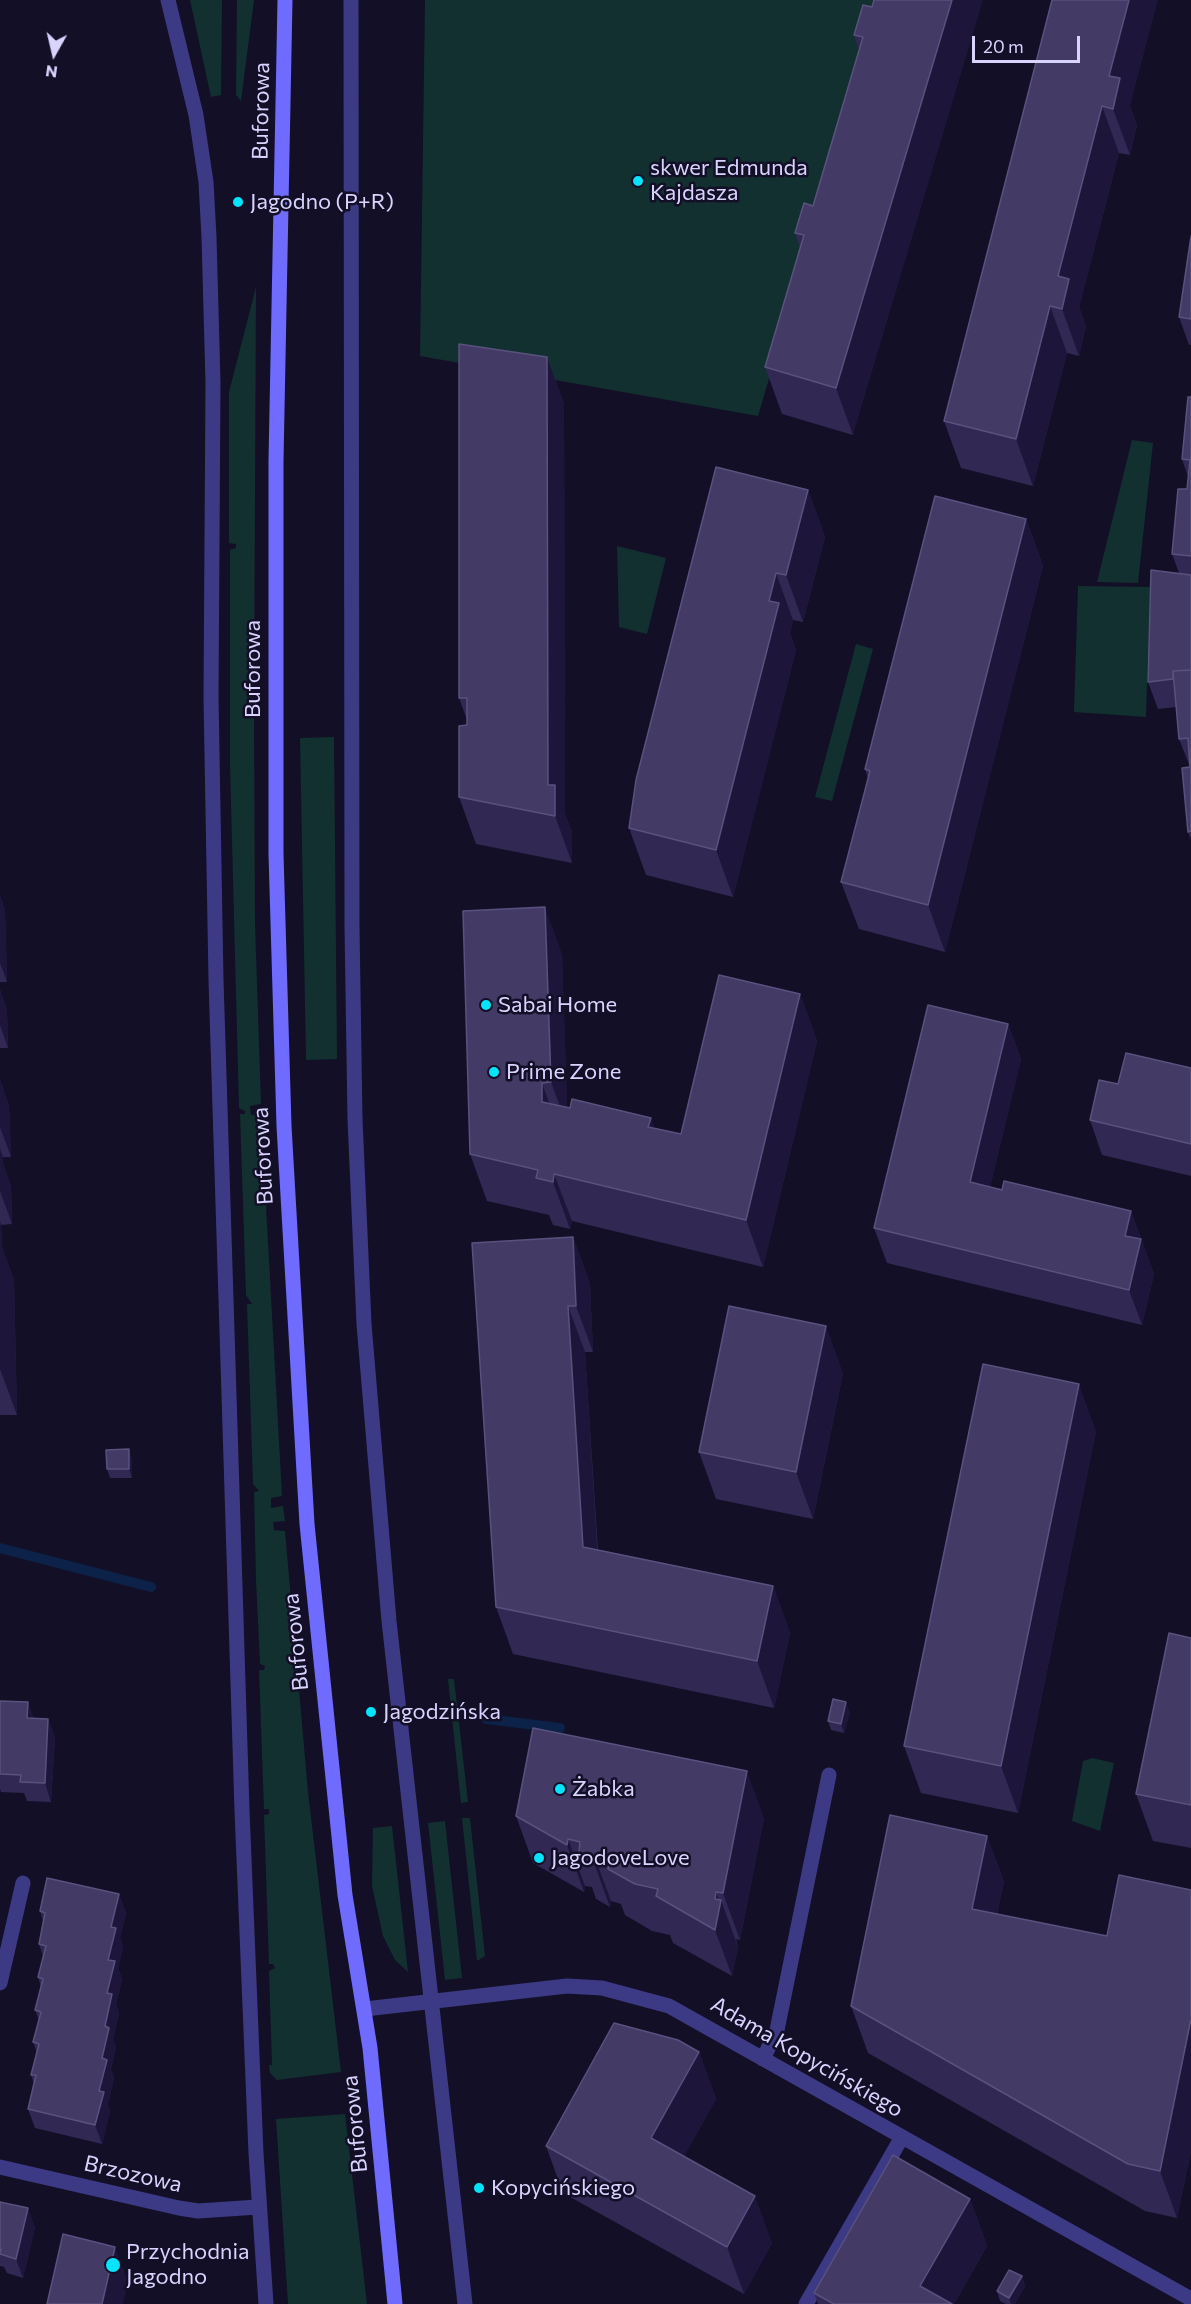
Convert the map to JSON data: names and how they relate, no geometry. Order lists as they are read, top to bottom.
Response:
{
  "streets": {
    "main road": ["Buforowa"],
    "street": ["Adama Kopycińskiego", "Brzozowa"]
  },
  "crossings": [
    ["Buforowa", "Adama Kopycińskiego"],
    ["Buforowa", "Brzozowa"]
  ],
  "places": [
    "skwer Edmunda Kajdasza",
    "Jagodno (P+R)",
    "Sabai Home",
    "Prime Zone",
    "Jagodzińska",
    "Żabka",
    "JagodoveLove",
    "Kopycińskiego",
    "Przychodnia Jagodno"
  ],
  "scale_bar": "20 m",
  "north": "bottom"
}
